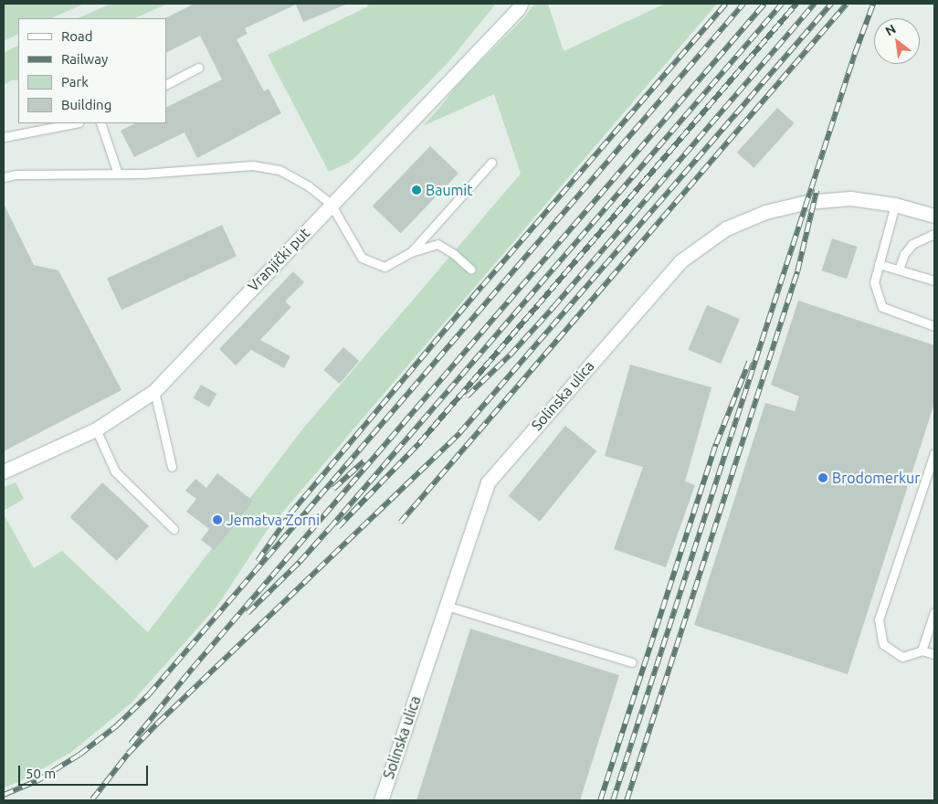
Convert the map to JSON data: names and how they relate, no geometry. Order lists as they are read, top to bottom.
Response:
{
  "streets": {
    "street": ["Vranjički put", "Solinska ulica"]
  },
  "places": ["Baumit", "Brodomerkur", "Jematva Zorni"],
  "legend": [
    "Road",
    "Railway",
    "Park",
    "Building"
  ],
  "scale_bar": "50 m",
  "north": "top left"
}
